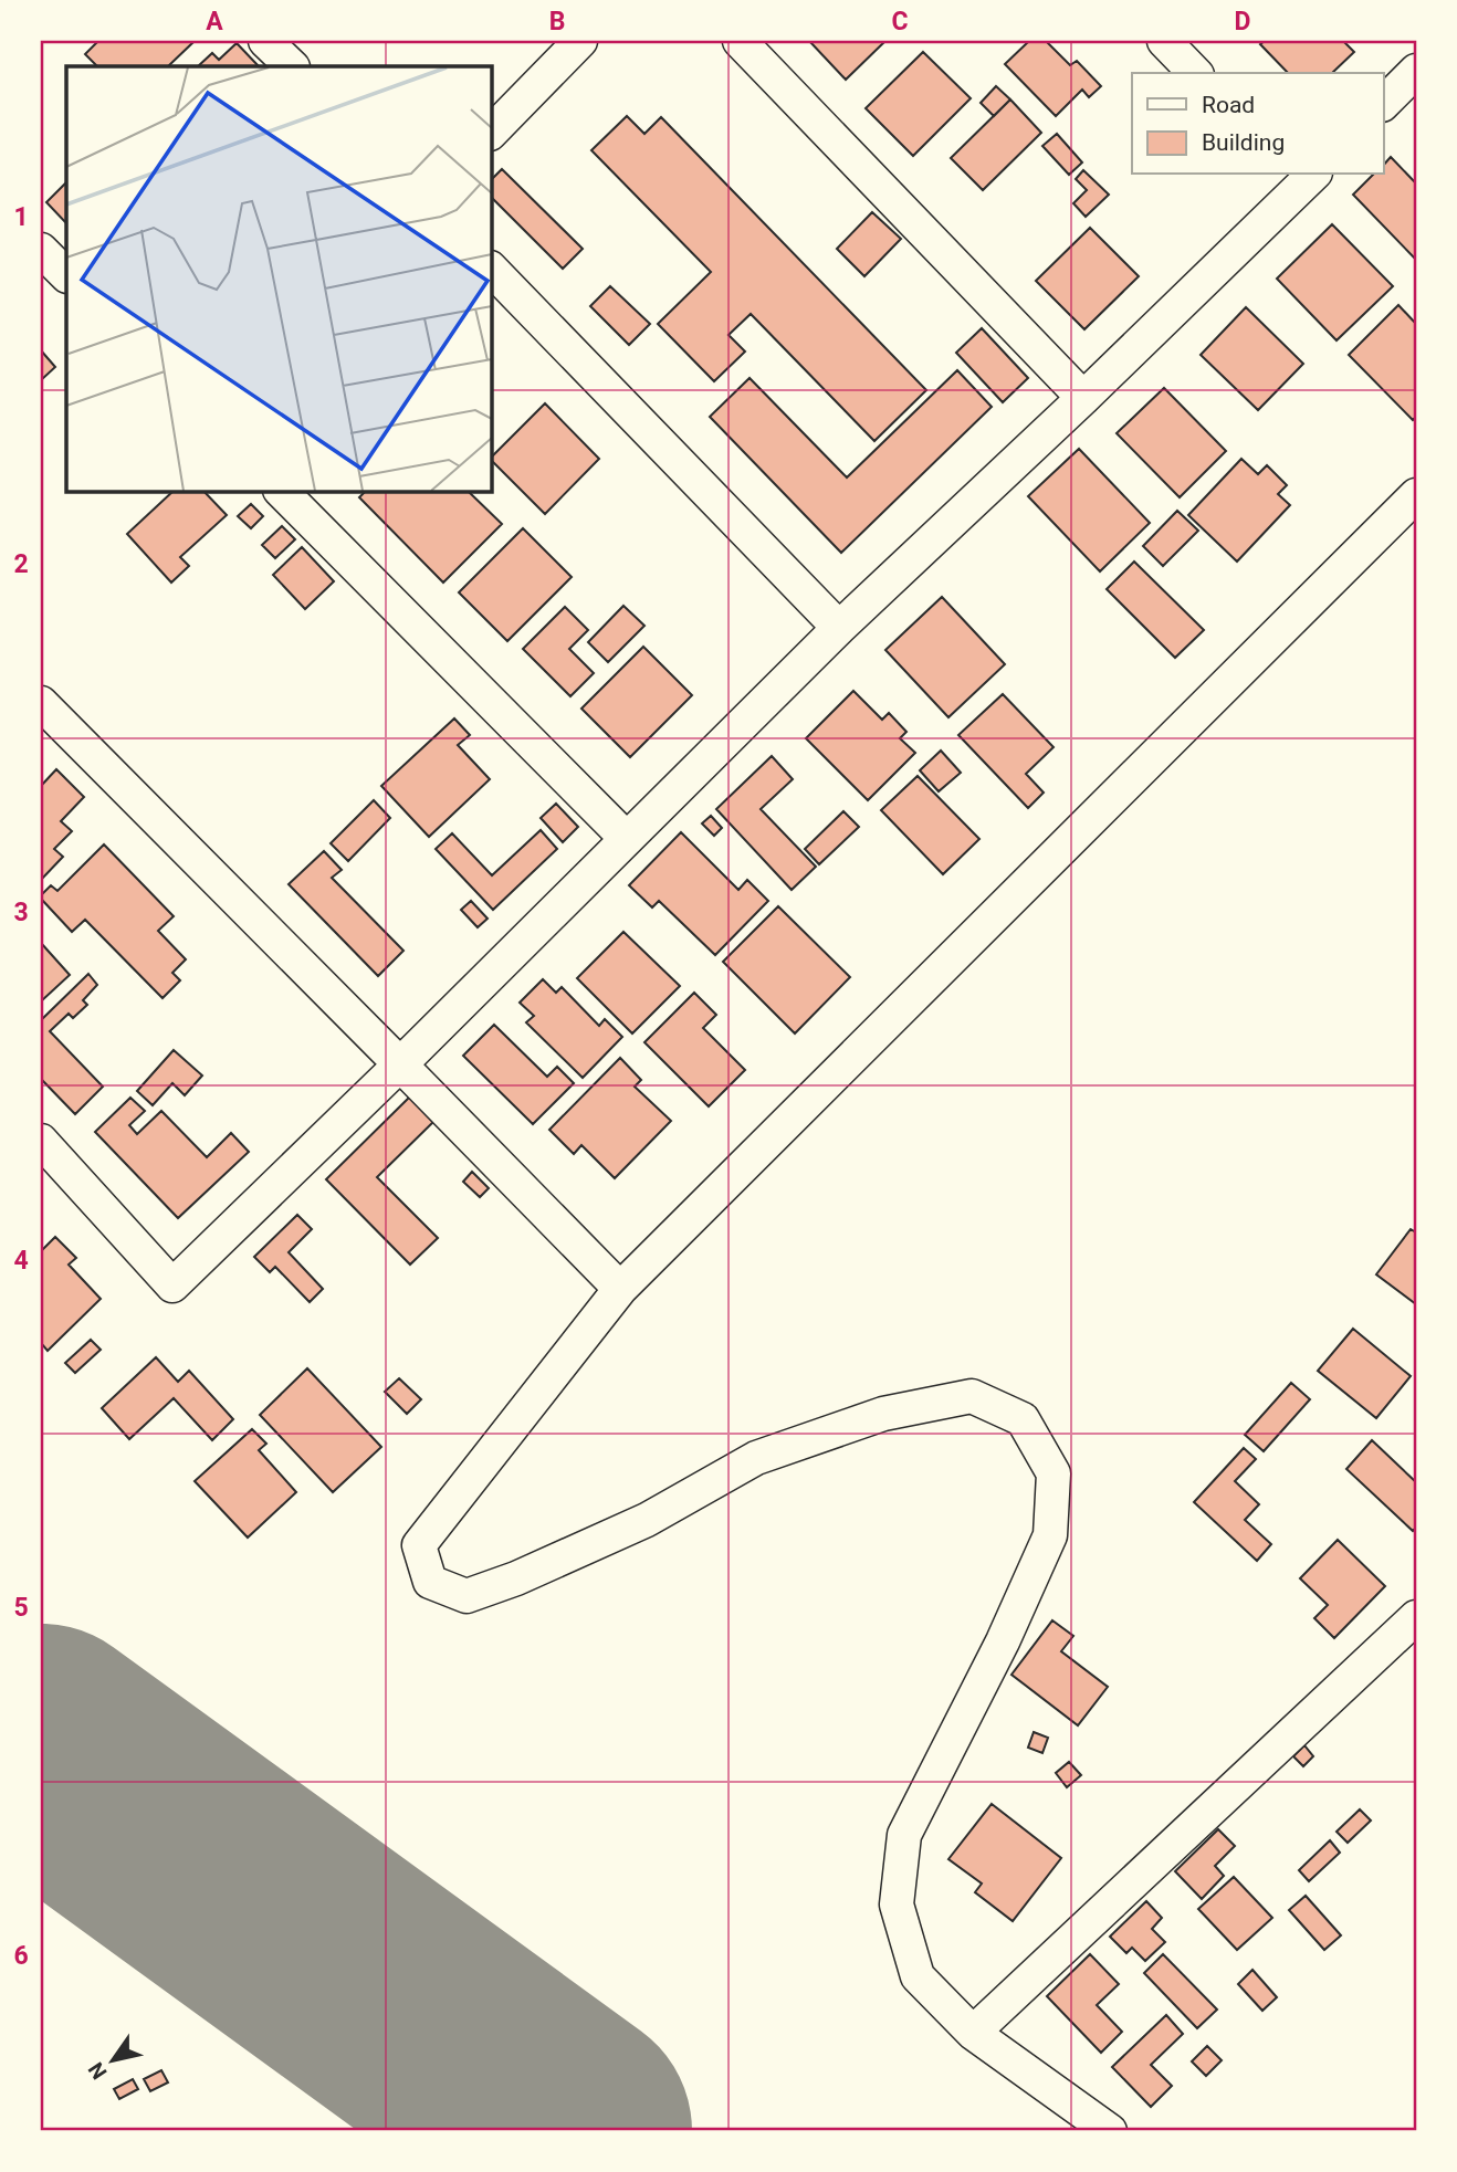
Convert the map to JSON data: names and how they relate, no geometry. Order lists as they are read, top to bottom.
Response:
{
  "legend": ["Road", "Building"],
  "north": "bottom left",
  "grid": {
    "columns": [
      "A",
      "B",
      "C",
      "D"
    ],
    "rows": [
      "1",
      "2",
      "3",
      "4",
      "5",
      "6"
    ]
  }
}
